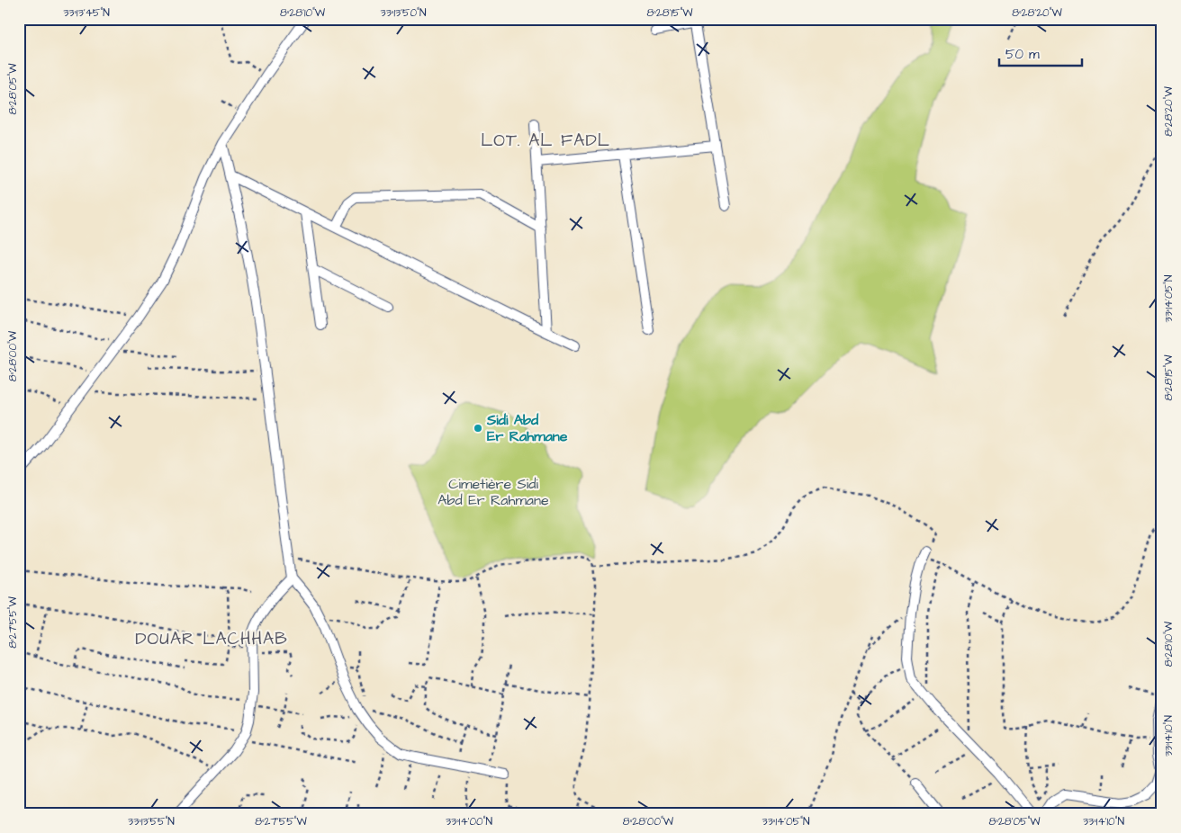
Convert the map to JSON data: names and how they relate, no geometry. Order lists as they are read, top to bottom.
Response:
{
  "districts": ["LOT. AL FADL", "DOUAR LACHHAB"],
  "parks": ["Cimetière Sidi Abd Er Rahmane"],
  "places": ["Sidi Abd Er Rahmane"],
  "scale_bar": "50 m",
  "coordinates": [
    "33°13'45\"N",
    "8°28'10\"W",
    "33°13'50\"N",
    "8°28'15\"W",
    "8°28'20\"W",
    "8°28'05\"W",
    "33°14'05\"N",
    "8°28'00\"W",
    "8°27'55\"W",
    "33°14'10\"N",
    "33°13'55\"N",
    "33°14'00\"N"
  ]
}
